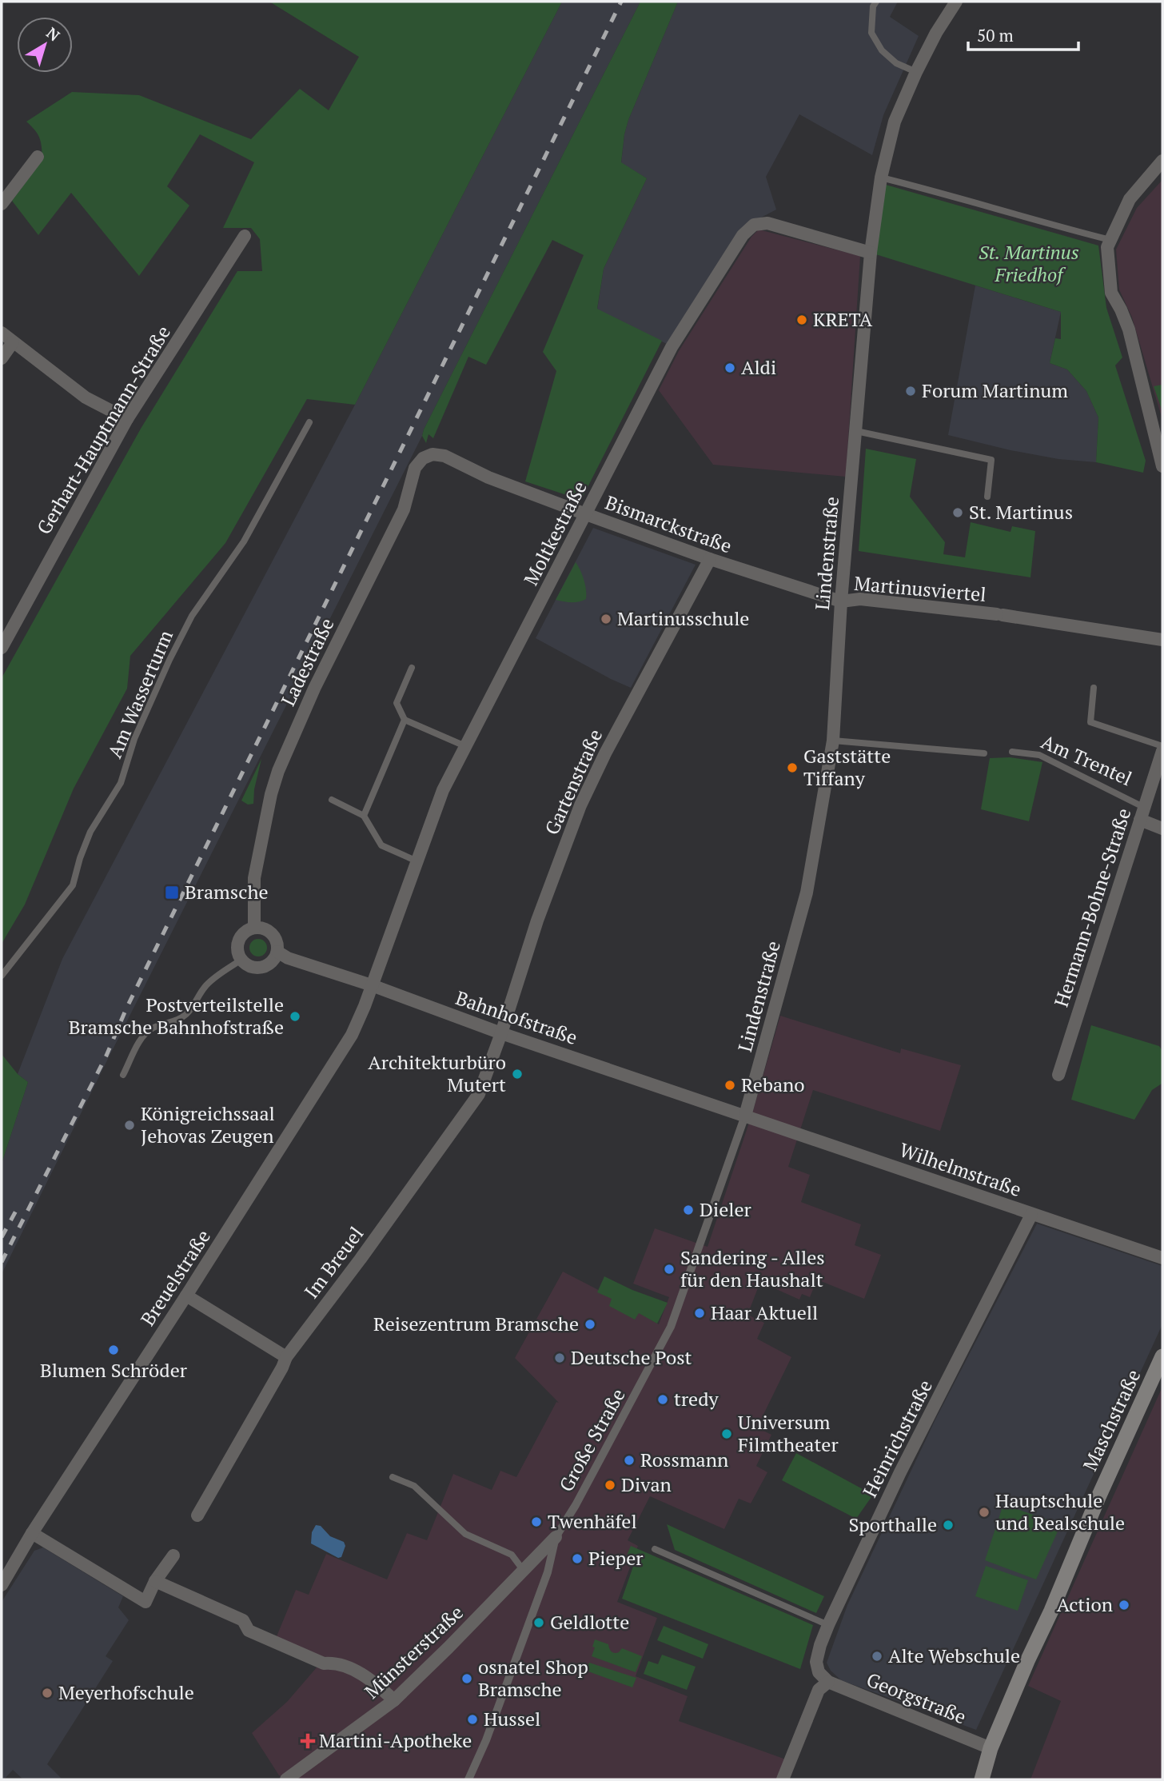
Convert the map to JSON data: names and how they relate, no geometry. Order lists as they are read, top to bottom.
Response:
{
  "streets": {
    "main road": ["Maschstraße"],
    "street": [
      "Gerhart-Hauptmann-Straße",
      "Bismarckstraße",
      "Moltkestraße",
      "Lindenstraße",
      "Martinusviertel",
      "Ladestraße",
      "Gartenstraße",
      "Hermann-Bohne-Straße",
      "Bahnhofstraße",
      "Wilhelmstraße",
      "Im Breuel",
      "Breuelstraße",
      "Heinrichstraße",
      "Große Straße",
      "Münsterstraße",
      "Georgstraße"
    ],
    "lane": ["Am Wasserturm", "Am Trentel"]
  },
  "crossings": [
    ["Bismarckstraße", "Moltkestraße"],
    ["Bismarckstraße", "Lindenstraße"],
    ["Bismarckstraße", "Martinusviertel"],
    ["Bismarckstraße", "Ladestraße"],
    ["Bismarckstraße", "Gartenstraße"],
    ["Moltkestraße", "Lindenstraße"],
    ["Moltkestraße", "Bahnhofstraße"],
    ["Moltkestraße", "Breuelstraße"],
    ["Lindenstraße", "Martinusviertel"],
    ["Lindenstraße", "Bahnhofstraße"],
    ["Lindenstraße", "Wilhelmstraße"],
    ["Lindenstraße", "Große Straße"],
    ["Ladestraße", "Bahnhofstraße"],
    ["Am Trentel", "Hermann-Bohne-Straße"],
    ["Gartenstraße", "Bahnhofstraße"],
    ["Gartenstraße", "Im Breuel"],
    ["Bahnhofstraße", "Wilhelmstraße"],
    ["Bahnhofstraße", "Im Breuel"],
    ["Bahnhofstraße", "Breuelstraße"],
    ["Bahnhofstraße", "Große Straße"],
    ["Wilhelmstraße", "Heinrichstraße"],
    ["Wilhelmstraße", "Große Straße"],
    ["Maschstraße", "Georgstraße"],
    ["Heinrichstraße", "Georgstraße"],
    ["Große Straße", "Münsterstraße"]
  ],
  "parks": ["St. Martinus Friedhof"],
  "places": {
    "other": [
      "KRETA",
      "Aldi",
      "Forum Martinum",
      "St. Martinus",
      "Martinusschule",
      "Gaststätte Tiffany",
      "Postverteilstelle Bramsche Bahnhofstraße",
      "Architekturbüro Mutert",
      "Rebano",
      "Königreichssaal Jehovas Zeugen",
      "Dieler",
      "Sandering - Alles für den Haushalt",
      "Haar Aktuell",
      "Reisezentrum Bramsche",
      "Blumen Schröder",
      "Deutsche Post",
      "tredy",
      "Universum Filmtheater",
      "Rossmann",
      "Divan",
      "Hauptschule und Realschule",
      "Twenhäfel",
      "Sporthalle",
      "Pieper",
      "Action",
      "Geldlotte",
      "Alte Webschule",
      "osnatel Shop Bramsche",
      "Meyerhofschule",
      "Hussel"
    ],
    "transit": ["Bramsche"],
    "health": ["Martini-Apotheke"]
  },
  "scale_bar": "50 m",
  "north": "top right"
}
